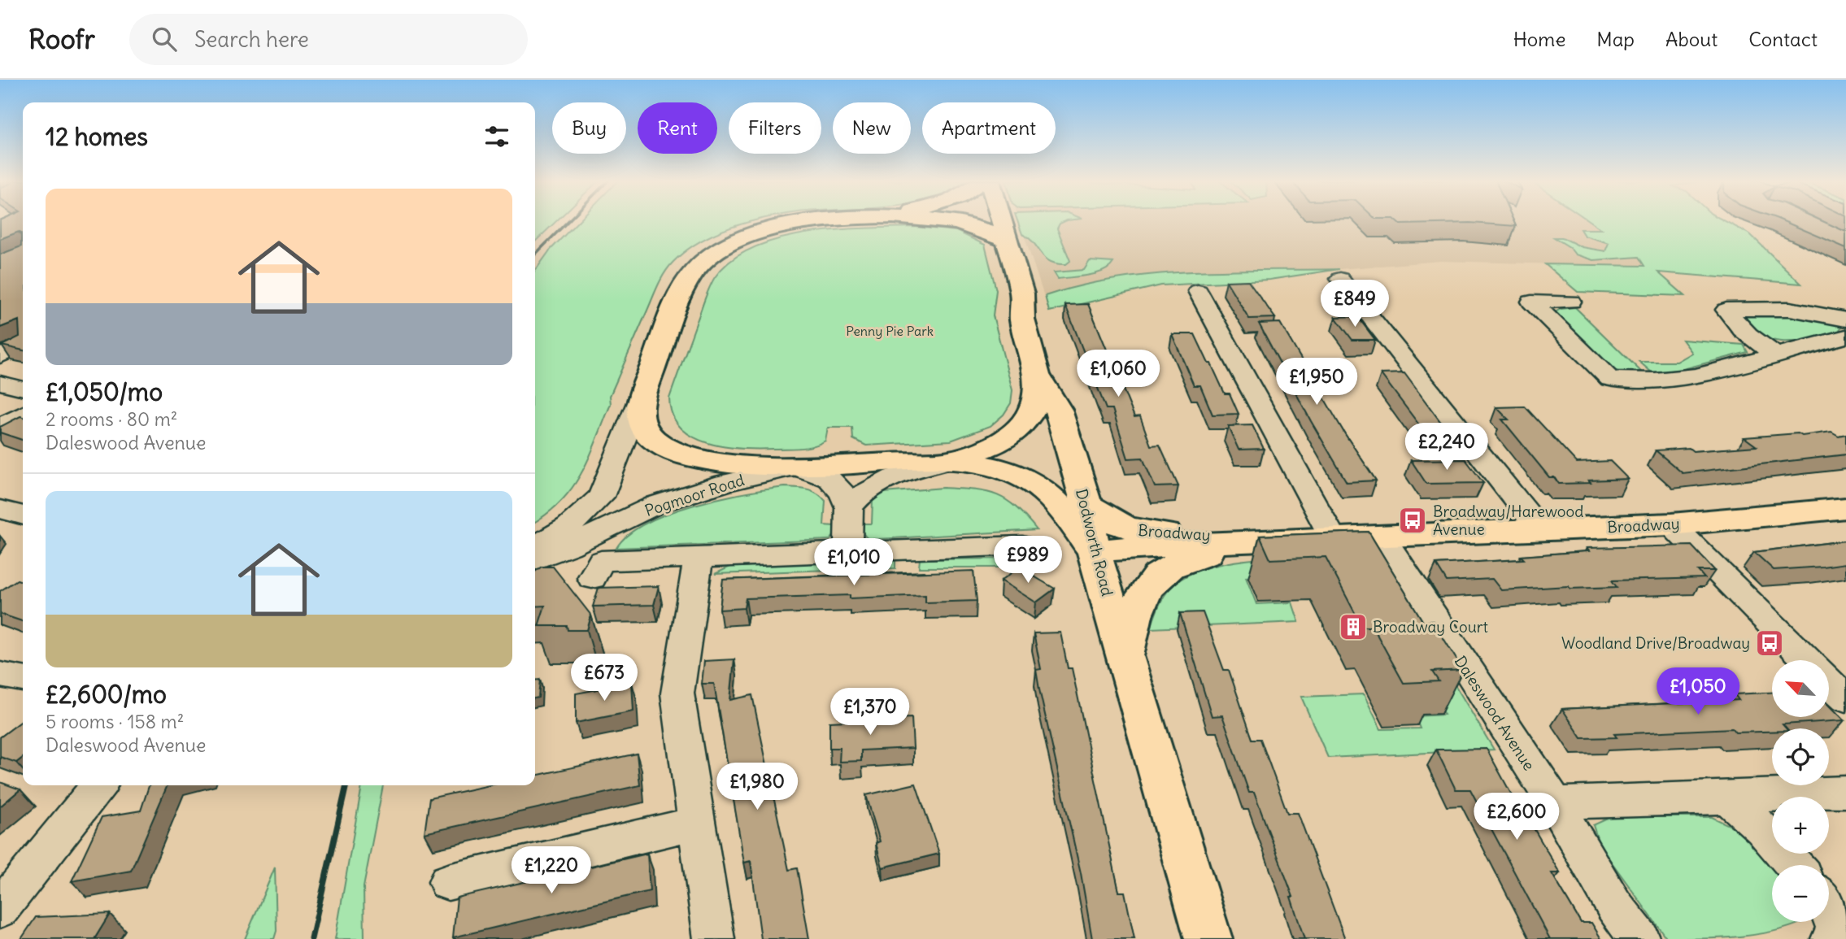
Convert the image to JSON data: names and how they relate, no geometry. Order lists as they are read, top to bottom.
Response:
{
  "streets": {
    "highway": ["Broadway", "Dodworth Road"],
    "street": ["Pogmoor Road", "Daleswood Avenue"]
  },
  "crossings": [
    ["Broadway", "Dodworth Road"],
    ["Broadway", "Daleswood Avenue"]
  ],
  "parks": ["Penny Pie Park"],
  "places": {
    "bus stop": ["Broadway/Harewood Avenue", "Woodland Drive/Broadway"],
    "building": ["Broadway Court"]
  },
  "north": "top left",
  "page": {
    "header": "Roofr",
    "search": "Search here",
    "nav": [
      "Home",
      "Map",
      "About",
      "Contact"
    ],
    "chip": [
      "Buy",
      "Rent",
      "Filters",
      "New",
      "Apartment"
    ],
    "heading": "12 homes",
    "list": [
      {
        "name": "£1,050/mo",
        "note": "2 rooms · 80 m² · Daleswood Avenue"
      },
      {
        "name": "£2,600/mo",
        "note": "5 rooms · 158 m² · Daleswood Avenue"
      }
    ],
    "price": [
      "£849",
      "£1,060",
      "£1,950",
      "£2,240",
      "£989",
      "£1,010",
      "£673",
      "£1,050",
      "£1,370",
      "£1,980",
      "£2,600",
      "£1,220"
    ],
    "map_buttons": ["+", "−"]
  }
}
